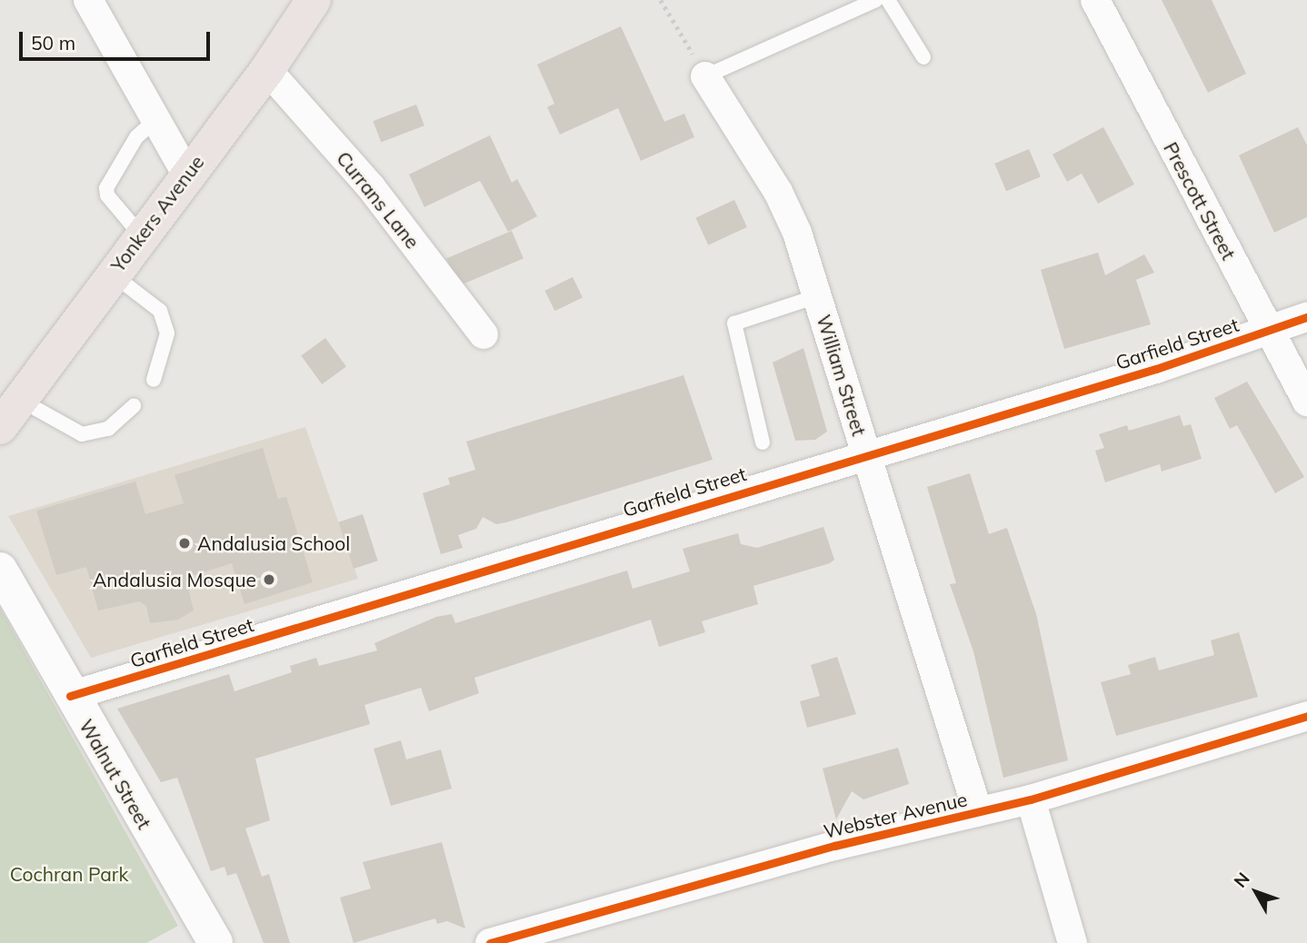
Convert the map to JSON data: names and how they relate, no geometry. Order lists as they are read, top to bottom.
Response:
{
  "streets": {
    "main road": ["Yonkers Avenue"],
    "street": [
      "Currans Lane",
      "Prescott Street",
      "Garfield Street",
      "William Street",
      "Walnut Street",
      "Webster Avenue"
    ]
  },
  "crossings": [
    ["Currans Lane", "Yonkers Avenue"],
    ["Prescott Street", "Garfield Street"],
    ["Garfield Street", "William Street"],
    ["Garfield Street", "Walnut Street"],
    ["William Street", "Webster Avenue"]
  ],
  "parks": ["Cochran Park"],
  "places": ["Andalusia School", "Andalusia Mosque"],
  "scale_bar": "50 m",
  "north": "top left"
}
